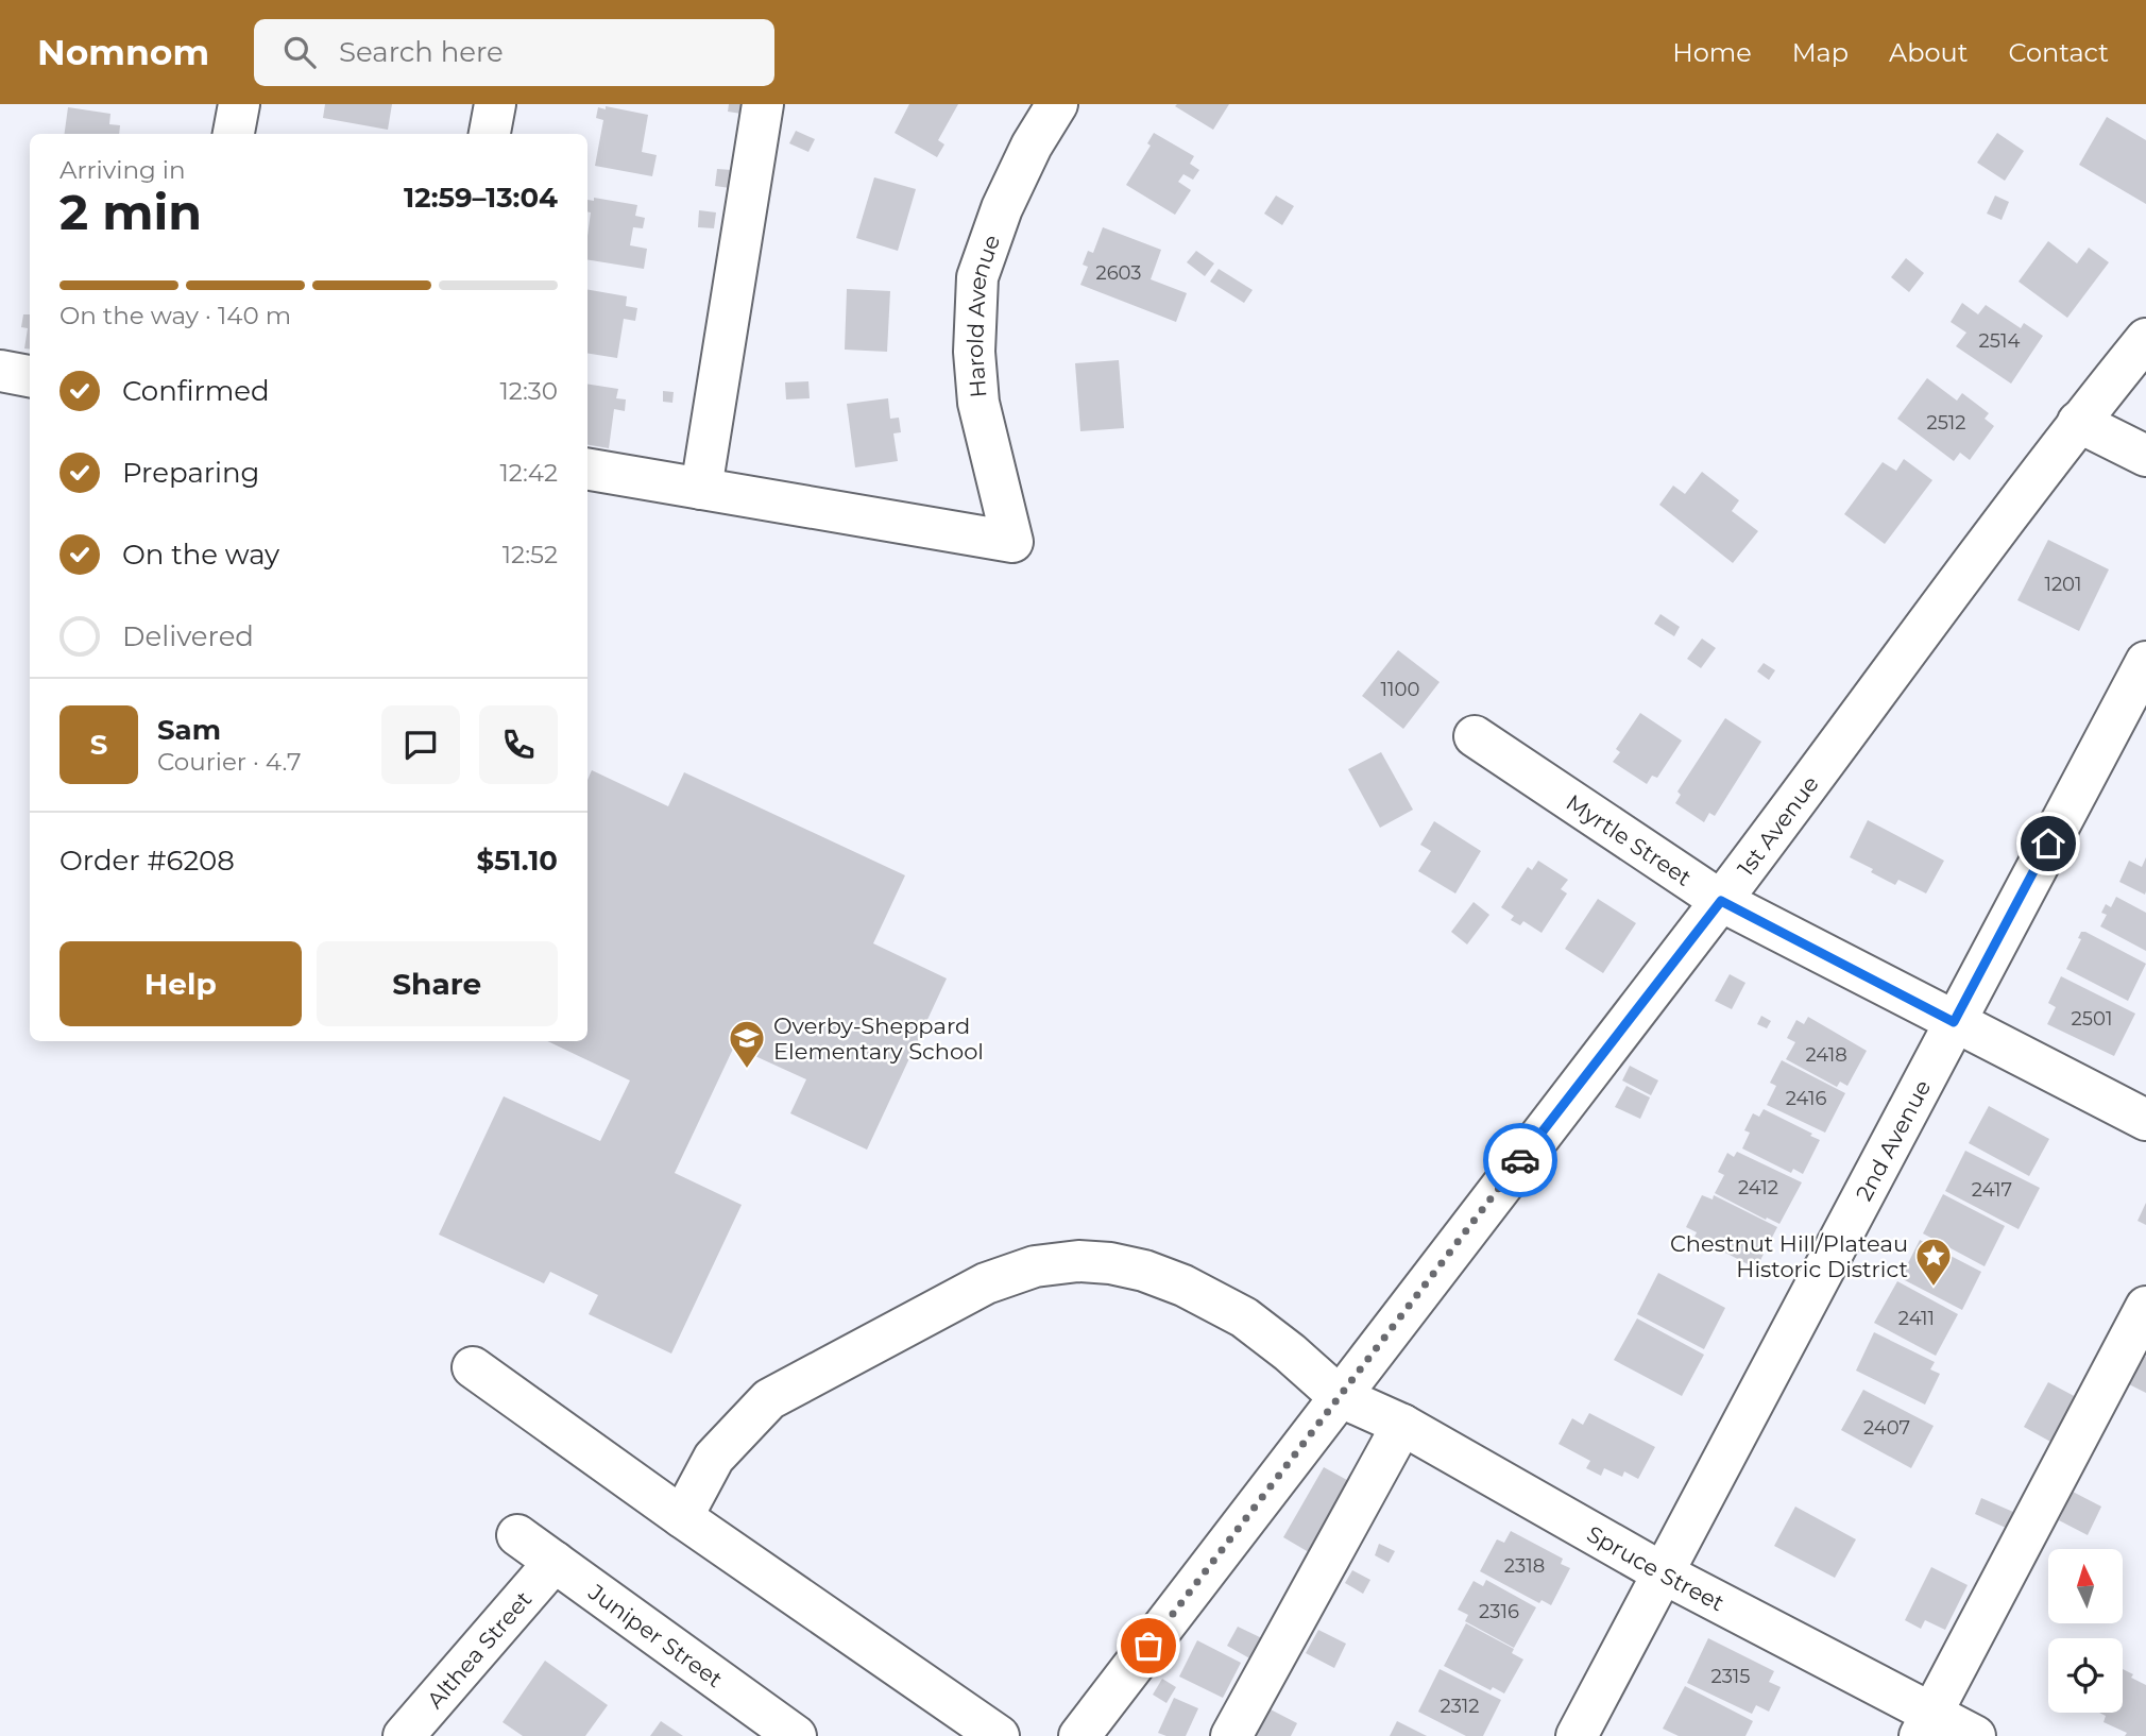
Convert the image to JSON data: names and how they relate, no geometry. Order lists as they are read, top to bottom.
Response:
{
  "streets": {
    "street": [
      "Harold Avenue",
      "1st Avenue",
      "Myrtle Street",
      "2nd Avenue",
      "Spruce Street",
      "Juniper Street",
      "Althea Street"
    ]
  },
  "crossings": [
    ["1st Avenue", "Myrtle Street"],
    ["1st Avenue", "Spruce Street"],
    ["Myrtle Street", "2nd Avenue"],
    ["2nd Avenue", "Spruce Street"],
    ["Juniper Street", "Althea Street"]
  ],
  "places": {
    "school or university": ["Overby-Sheppard Elementary School"],
    "place": ["Chestnut Hill/Plateau Historic District"]
  },
  "house_numbers": [
    "2603",
    "2514",
    "2512",
    "1201",
    "1100",
    "2501",
    "2418",
    "2416",
    "2412",
    "2417",
    "2411",
    "2407",
    "2318",
    "2316",
    "2315",
    "2312"
  ],
  "north": "top",
  "page": {
    "header": "Nomnom",
    "search": "Search here",
    "nav": [
      "Home",
      "Map",
      "About",
      "Contact"
    ],
    "heading": ["2 min", "Arriving in", "12:59–13:04"],
    "panel": [
      "Sam",
      "Courier · 4.7",
      "Order #6208",
      "$51.10"
    ],
    "bar": "On the way · 140 m",
    "list": [
      ["Confirmed", "12:30"],
      ["Preparing", "12:42"],
      ["On the way", "12:52"],
      "Delivered"
    ],
    "round": "S",
    "buttons": ["Help", "Share"]
  }
}
